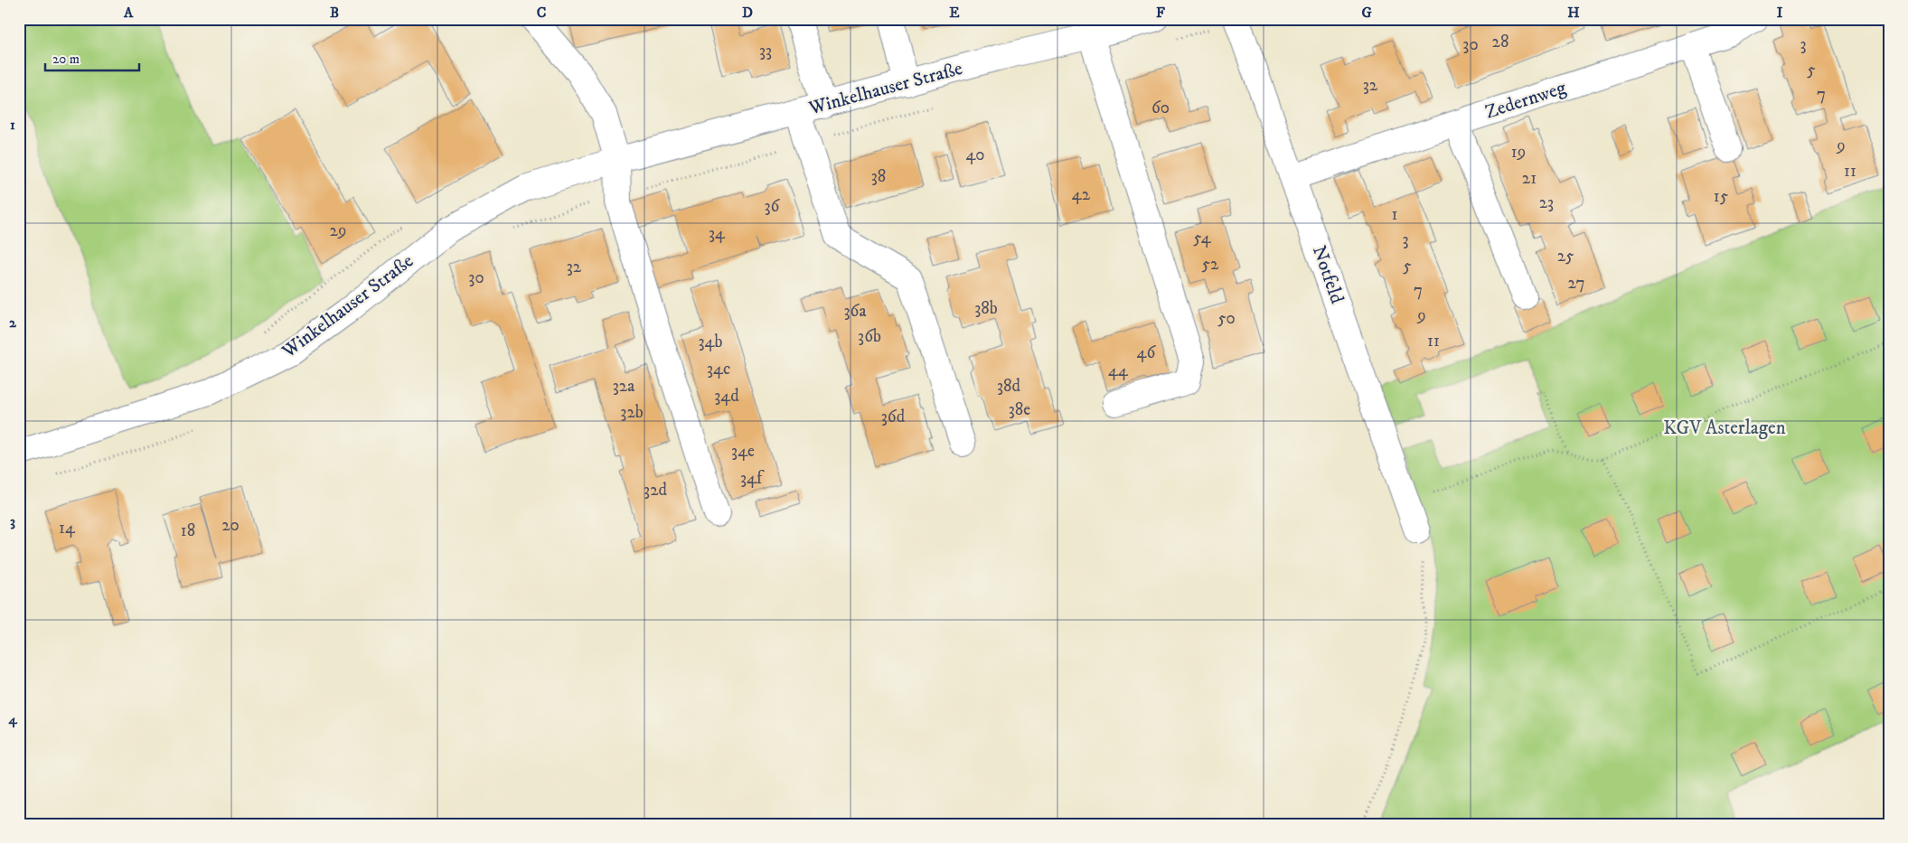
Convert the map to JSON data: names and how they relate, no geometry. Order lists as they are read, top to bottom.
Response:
{
  "streets": {
    "street": ["Winkelhauser Straße", "Zedernweg", "Notfeld"]
  },
  "crossings": [
    ["Zedernweg", "Notfeld"]
  ],
  "parks": ["KGV Asterlagen"],
  "house_numbers": [
    "28",
    "30",
    "3",
    "33",
    "5",
    "32",
    "7",
    "60",
    "9",
    "19",
    "40",
    "11",
    "38",
    "21",
    "42",
    "15",
    "23",
    "36",
    "1",
    "29",
    "34",
    "54",
    "3",
    "25",
    "52",
    "5",
    "32",
    "30",
    "27",
    "7",
    "38b",
    "36a",
    "9",
    "50",
    "36b",
    "11",
    "34b",
    "46",
    "34c",
    "44",
    "32a",
    "38d",
    "34d",
    "38e",
    "32b",
    "36d",
    "34e",
    "34f",
    "32d",
    "20",
    "14",
    "18"
  ],
  "scale_bar": "20 m",
  "grid": {
    "columns": [
      "A",
      "B",
      "C",
      "D",
      "E",
      "F",
      "G",
      "H",
      "I"
    ],
    "rows": [
      "1",
      "2",
      "3",
      "4"
    ]
  }
}
